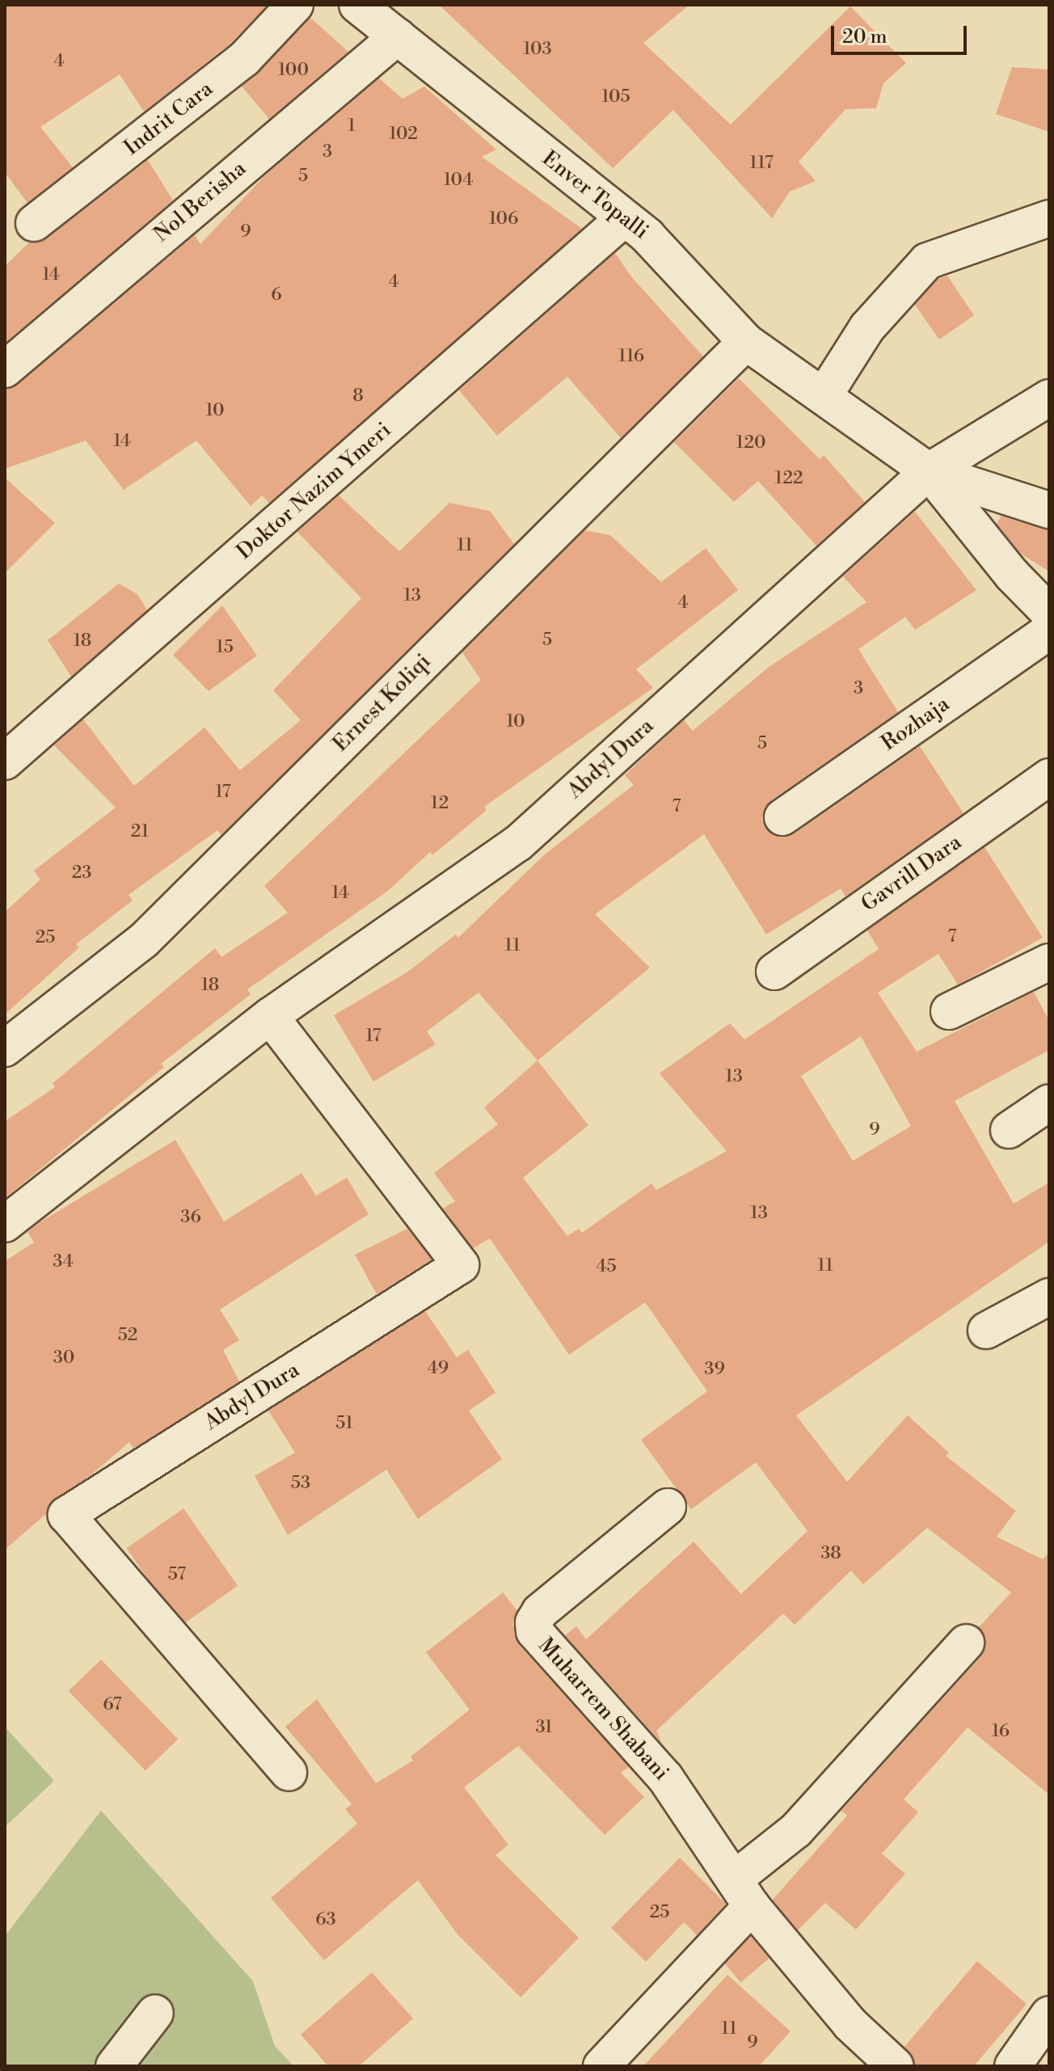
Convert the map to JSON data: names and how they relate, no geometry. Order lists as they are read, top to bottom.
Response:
{
  "streets": {
    "street": [
      "Indrit Cara",
      "Enver Topalli",
      "Nol Berisha",
      "Doktor Nazim Ymeri",
      "Ernest Koliqi",
      "Rozhaja",
      "Abdyl Dura",
      "Gavrill Dara",
      "Muharrem Shabani"
    ]
  },
  "crossings": [
    ["Enver Topalli", "Nol Berisha"],
    ["Enver Topalli", "Doktor Nazim Ymeri"],
    ["Enver Topalli", "Ernest Koliqi"],
    ["Enver Topalli", "Abdyl Dura"]
  ],
  "house_numbers": [
    "103",
    "4",
    "100",
    "105",
    "1",
    "102",
    "3",
    "117",
    "5",
    "104",
    "106",
    "9",
    "14",
    "4",
    "6",
    "116",
    "8",
    "10",
    "14",
    "120",
    "122",
    "11",
    "13",
    "4",
    "5",
    "18",
    "15",
    "3",
    "10",
    "5",
    "17",
    "12",
    "7",
    "21",
    "23",
    "14",
    "7",
    "25",
    "11",
    "18",
    "17",
    "13",
    "9",
    "13",
    "36",
    "34",
    "11",
    "45",
    "52",
    "30",
    "49",
    "39",
    "51",
    "53",
    "38",
    "57",
    "67",
    "31",
    "16",
    "25",
    "63",
    "11",
    "9"
  ],
  "scale_bar": "20 m"
}
